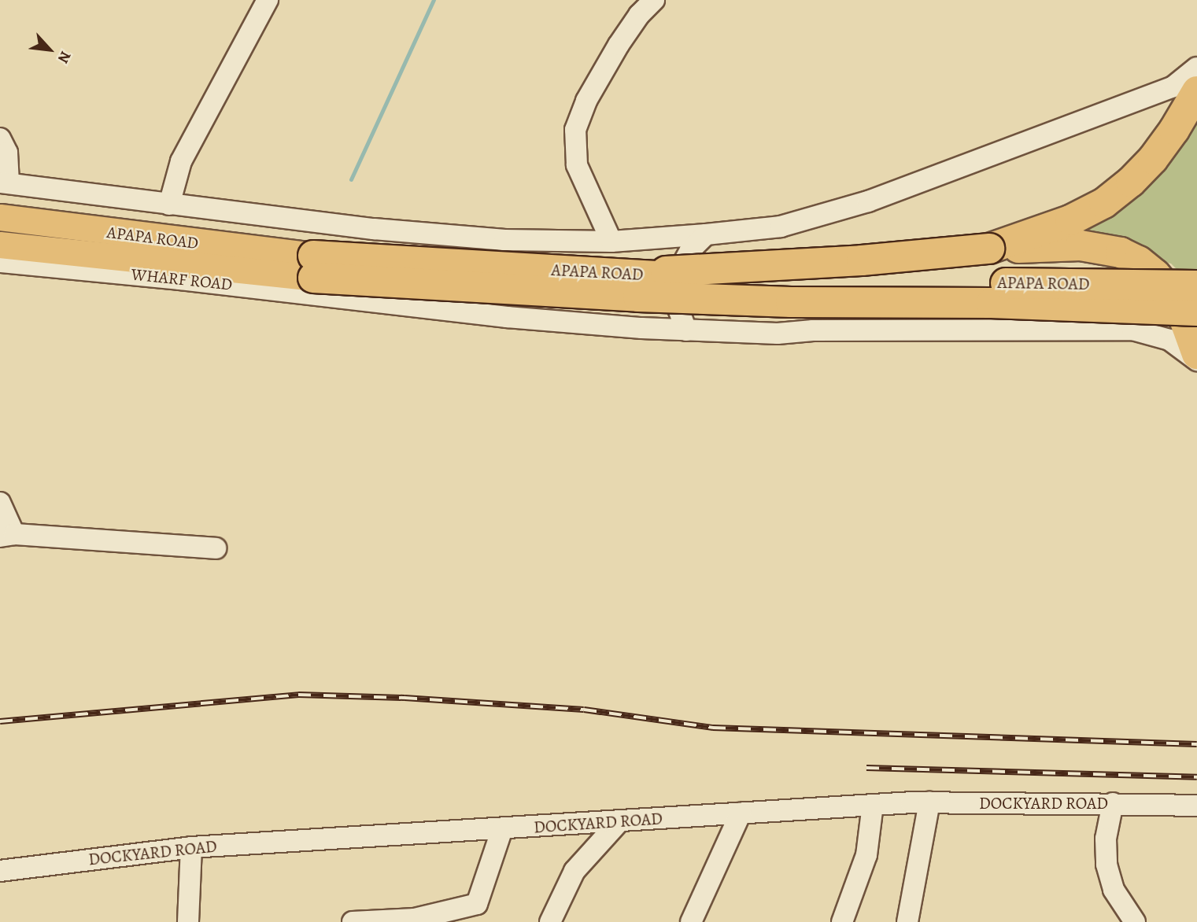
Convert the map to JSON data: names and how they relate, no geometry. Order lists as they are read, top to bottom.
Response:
{
  "streets": {
    "highway": ["APAPA ROAD"],
    "street": ["WHARF ROAD", "DOCKYARD ROAD"]
  },
  "north": "bottom right"
}
